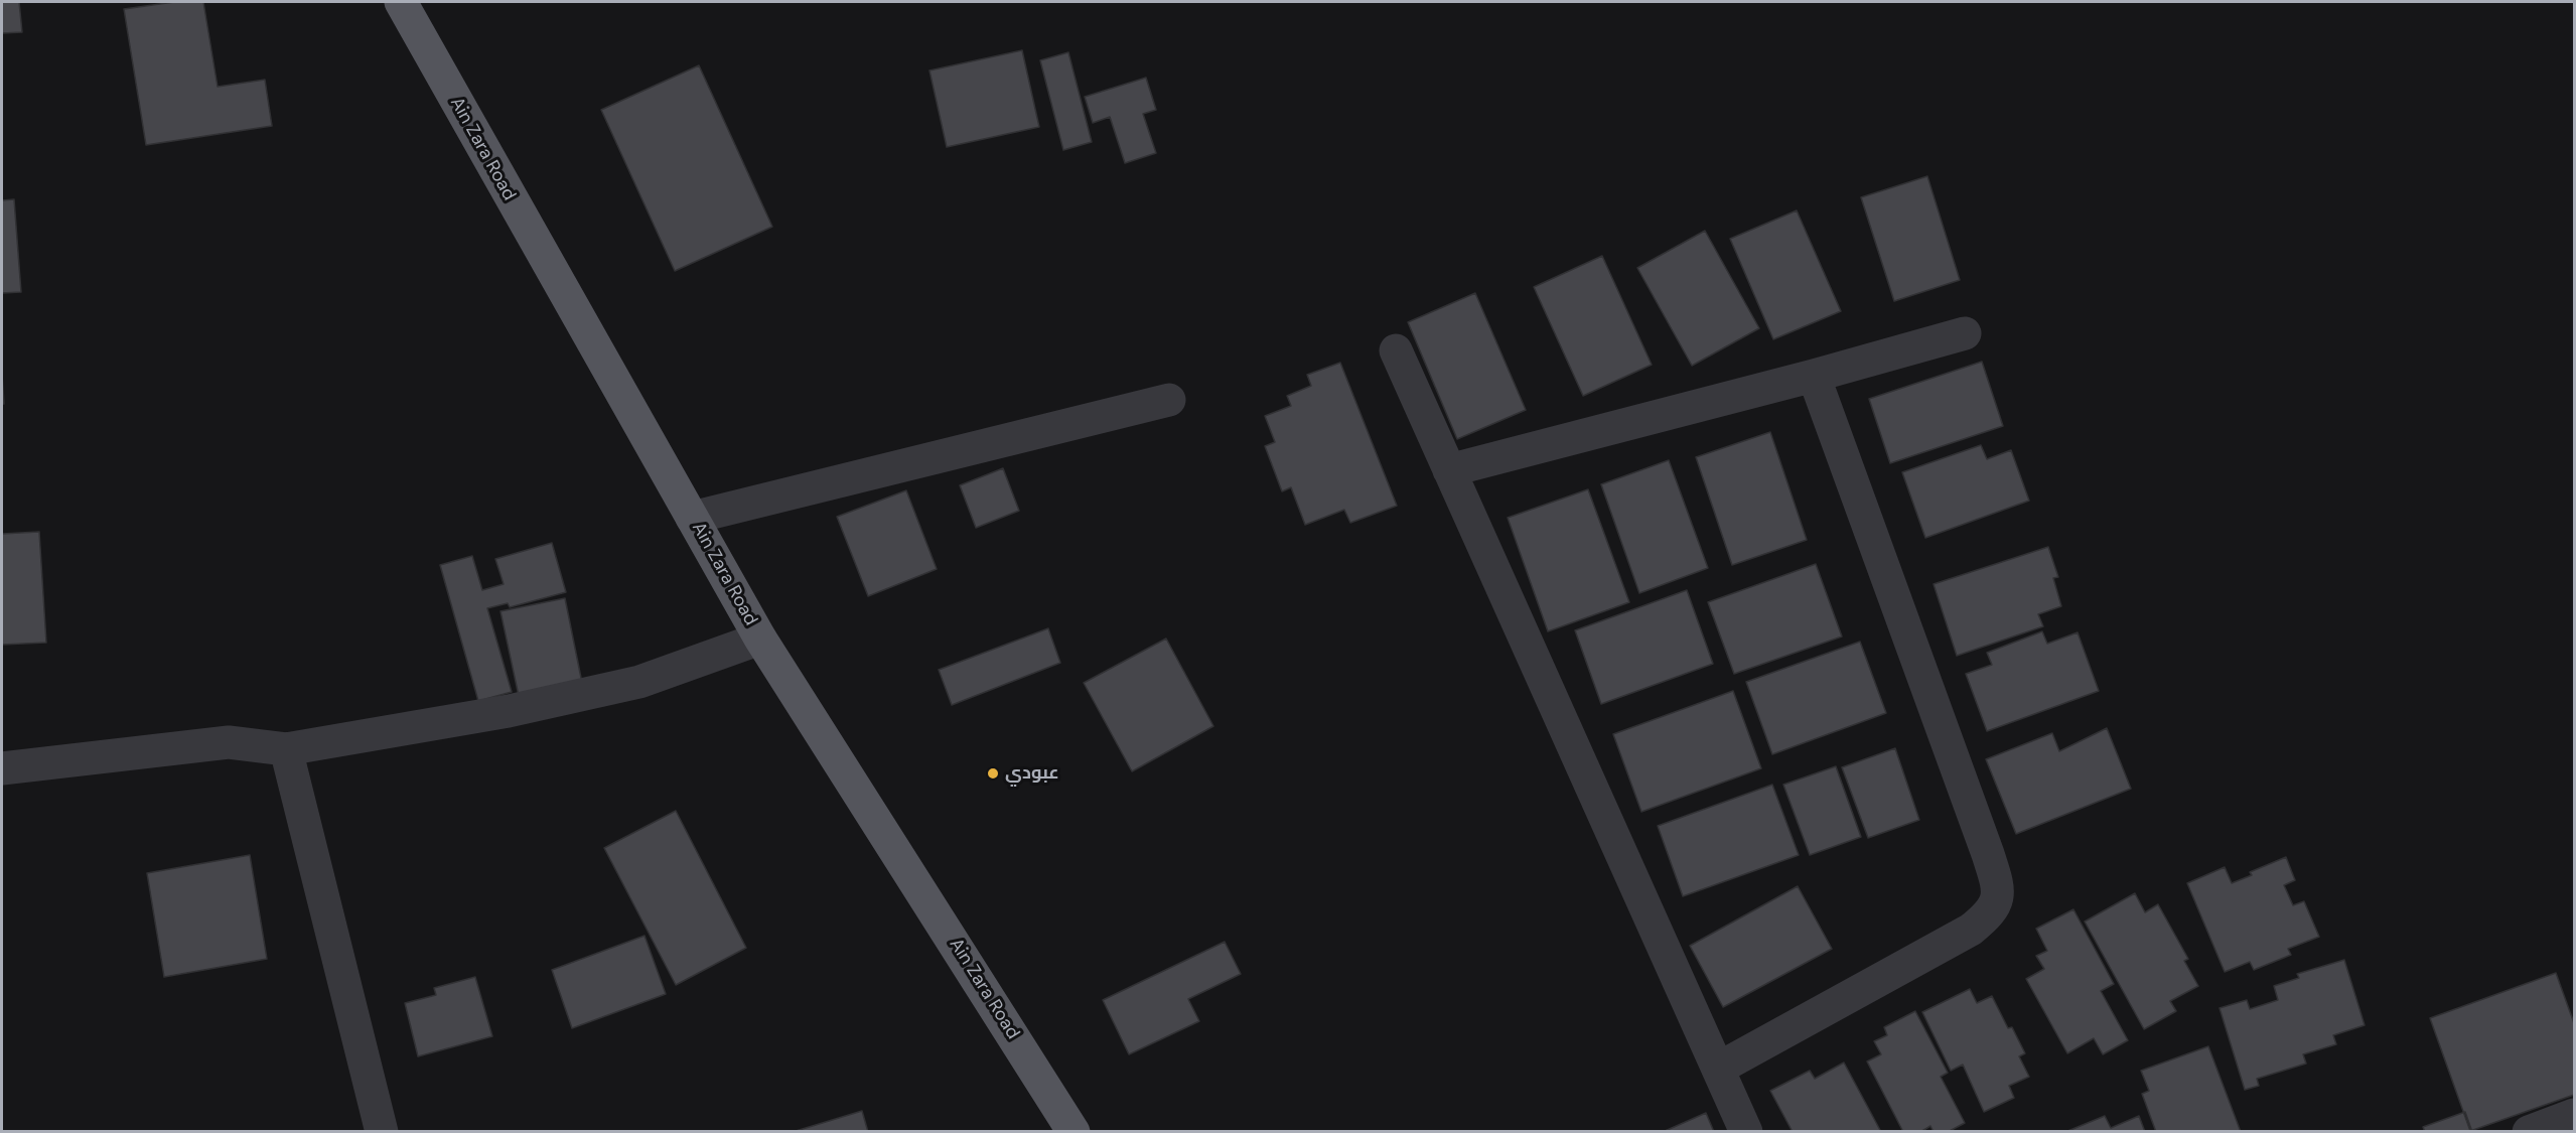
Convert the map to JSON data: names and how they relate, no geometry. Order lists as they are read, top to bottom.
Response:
{
  "streets": {
    "main road": ["Ain Zara Road"]
  },
  "places": ["عبودي"]
}
